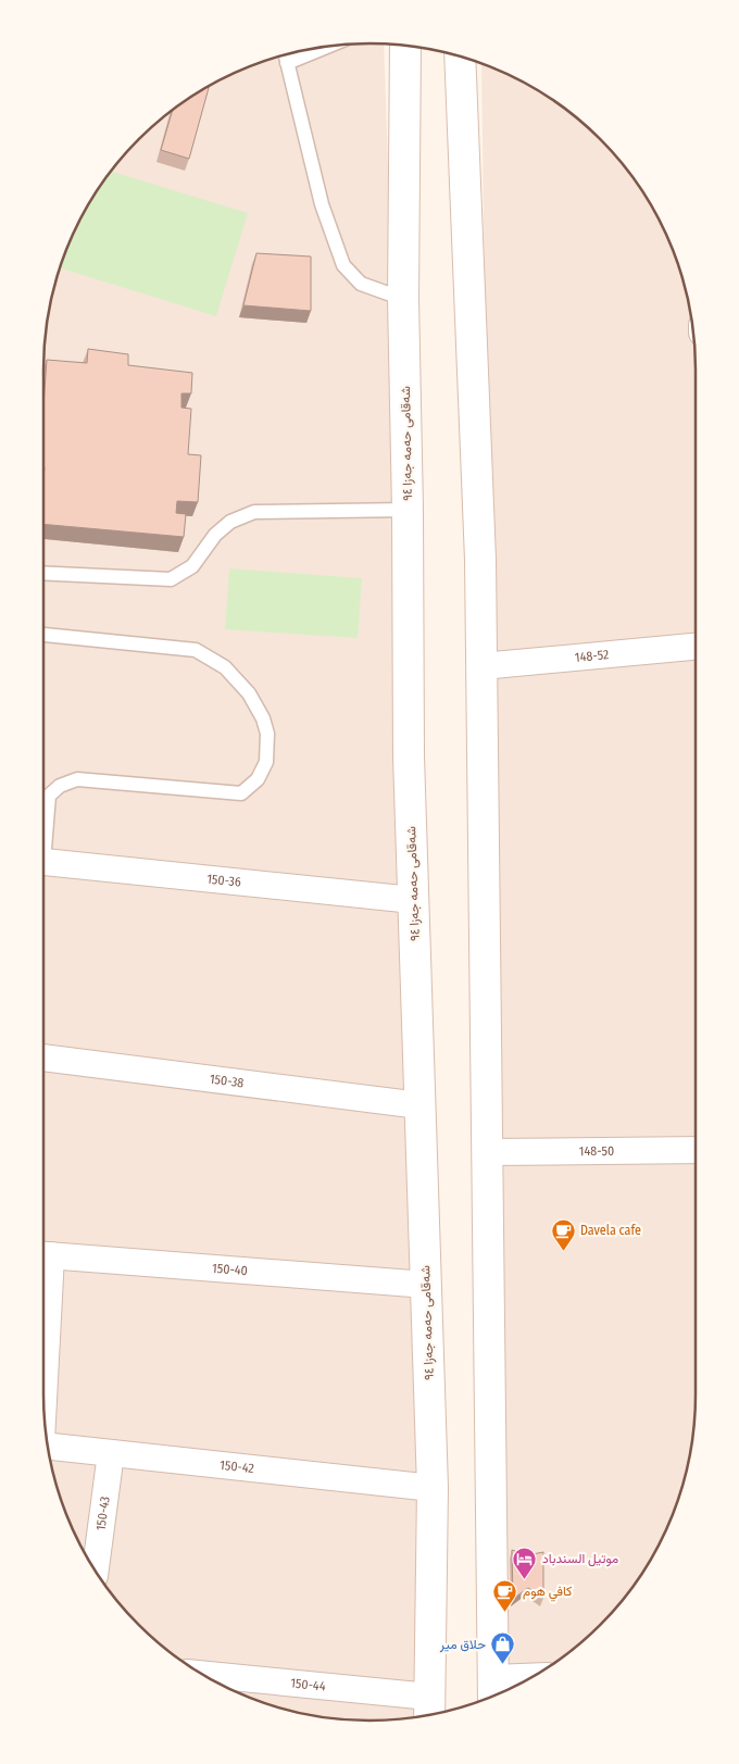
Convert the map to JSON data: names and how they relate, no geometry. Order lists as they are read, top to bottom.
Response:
{
  "streets": {
    "main road": ["شەقامی حەمە جەزا ٩٤"],
    "street": [
      "148-52",
      "150-36",
      "150-38",
      "148-50",
      "150-40",
      "150-42",
      "150-43",
      "150-44"
    ]
  },
  "crossings": [
    ["شەقامی حەمە جەزا ٩٤", "150-36"],
    ["شەقامی حەمە جەزا ٩٤", "150-38"],
    ["شەقامی حەمە جەزا ٩٤", "150-40"],
    ["شەقامی حەمە جەزا ٩٤", "150-42"],
    ["شەقامی حەمە جەزا ٩٤", "150-44"],
    ["150-42", "150-43"]
  ],
  "places": {
    "cafe": ["Davela cafe", "كافي هوم"],
    "hotel": ["موتيل السندباد"],
    "shop": ["حلاق میر"]
  }
}
